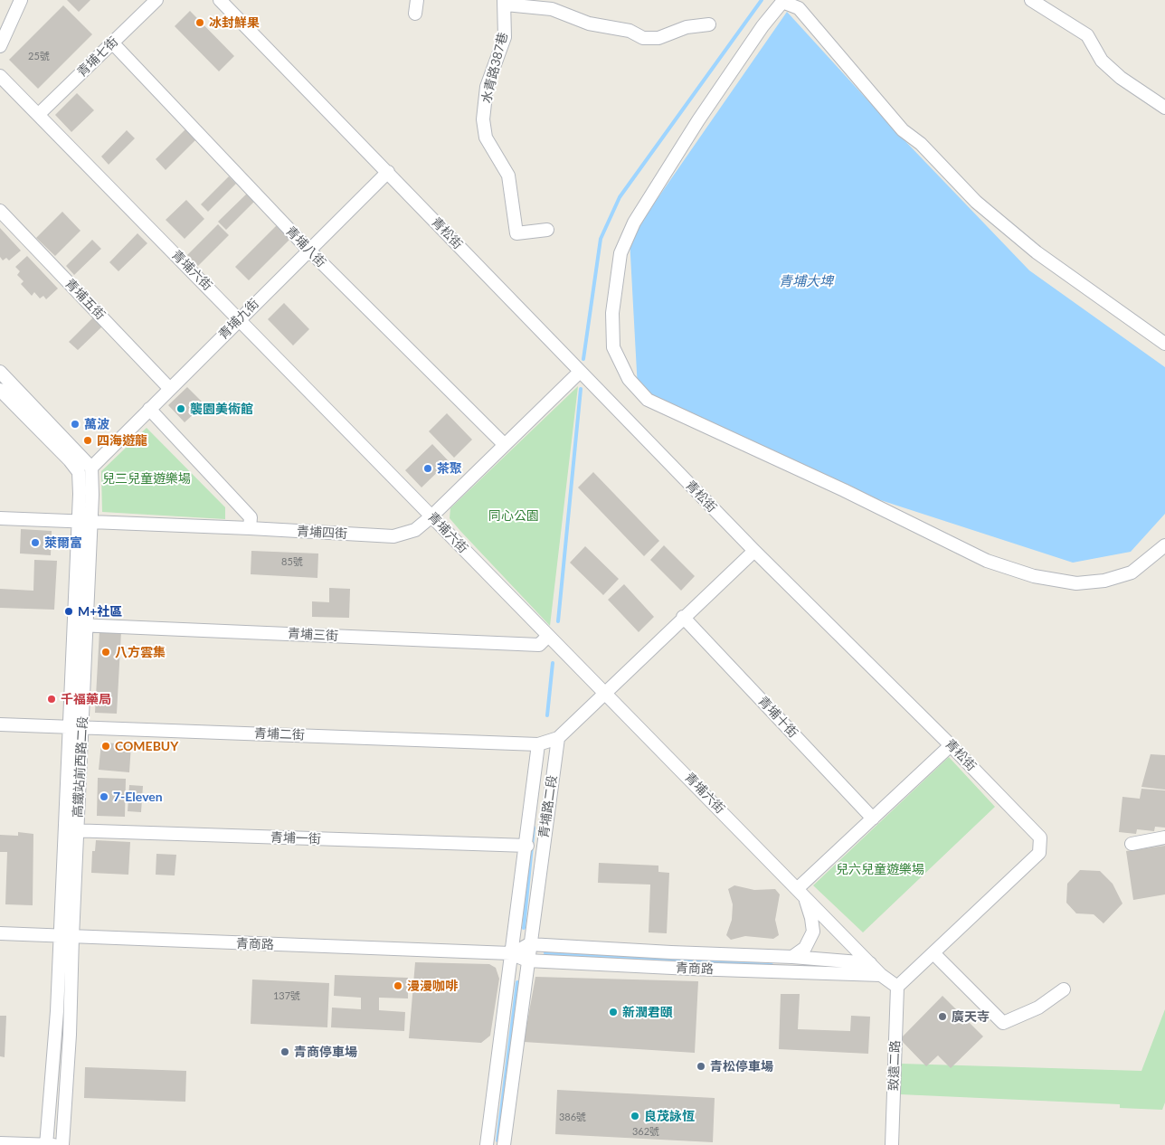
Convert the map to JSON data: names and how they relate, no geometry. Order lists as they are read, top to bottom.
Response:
{
  "streets": {
    "street": [
      "青埔七街",
      "水青路387巷",
      "青松街",
      "青埔八街",
      "青埔六街",
      "青埔五街",
      "青埔九街",
      "青埔四街",
      "青埔三街",
      "青埔十街",
      "青埔二街",
      "高鐵站前西路二段",
      "青埔路二段",
      "青埔一街",
      "青商路",
      "致遠二路"
    ]
  },
  "crossings": [
    ["青埔七街", "青埔八街"],
    ["青埔七街", "青埔六街"],
    ["青松街", "青埔六街"],
    ["青松街", "青埔九街"],
    ["青松街", "青埔四街"],
    ["青松街", "致遠二路"],
    ["青埔八街", "青埔九街"],
    ["青埔八街", "青埔四街"],
    ["青埔六街", "青埔九街"],
    ["青埔六街", "青埔四街"],
    ["青埔六街", "青埔三街"],
    ["青埔六街", "青商路"],
    ["青埔六街", "致遠二路"],
    ["青埔五街", "青埔九街"],
    ["青埔九街", "高鐵站前西路二段"],
    ["青埔四街", "高鐵站前西路二段"],
    ["青埔三街", "高鐵站前西路二段"],
    ["青埔二街", "高鐵站前西路二段"],
    ["青埔二街", "青埔路二段"],
    ["高鐵站前西路二段", "青埔一街"],
    ["高鐵站前西路二段", "青商路"],
    ["青埔路二段", "青埔一街"],
    ["青埔路二段", "青商路"]
  ],
  "water": ["青埔大埤"],
  "parks": ["兒三兒童遊樂場", "同心公園", "兒六兒童遊樂場"],
  "places": [
    "冰封鮮果",
    "襲園美術館",
    "萬波",
    "四海遊龍",
    "茶聚",
    "萊爾富",
    "M+社區",
    "八方雲集",
    "千福藥局",
    "COMEBUY",
    "7-Eleven",
    "漫漫咖啡",
    "新潤君頤",
    "廣天寺",
    "青商停車場",
    "青松停車場",
    "良茂詠恆"
  ],
  "house_numbers": [
    "25號",
    "85號",
    "137號",
    "386號",
    "362號"
  ]
}
